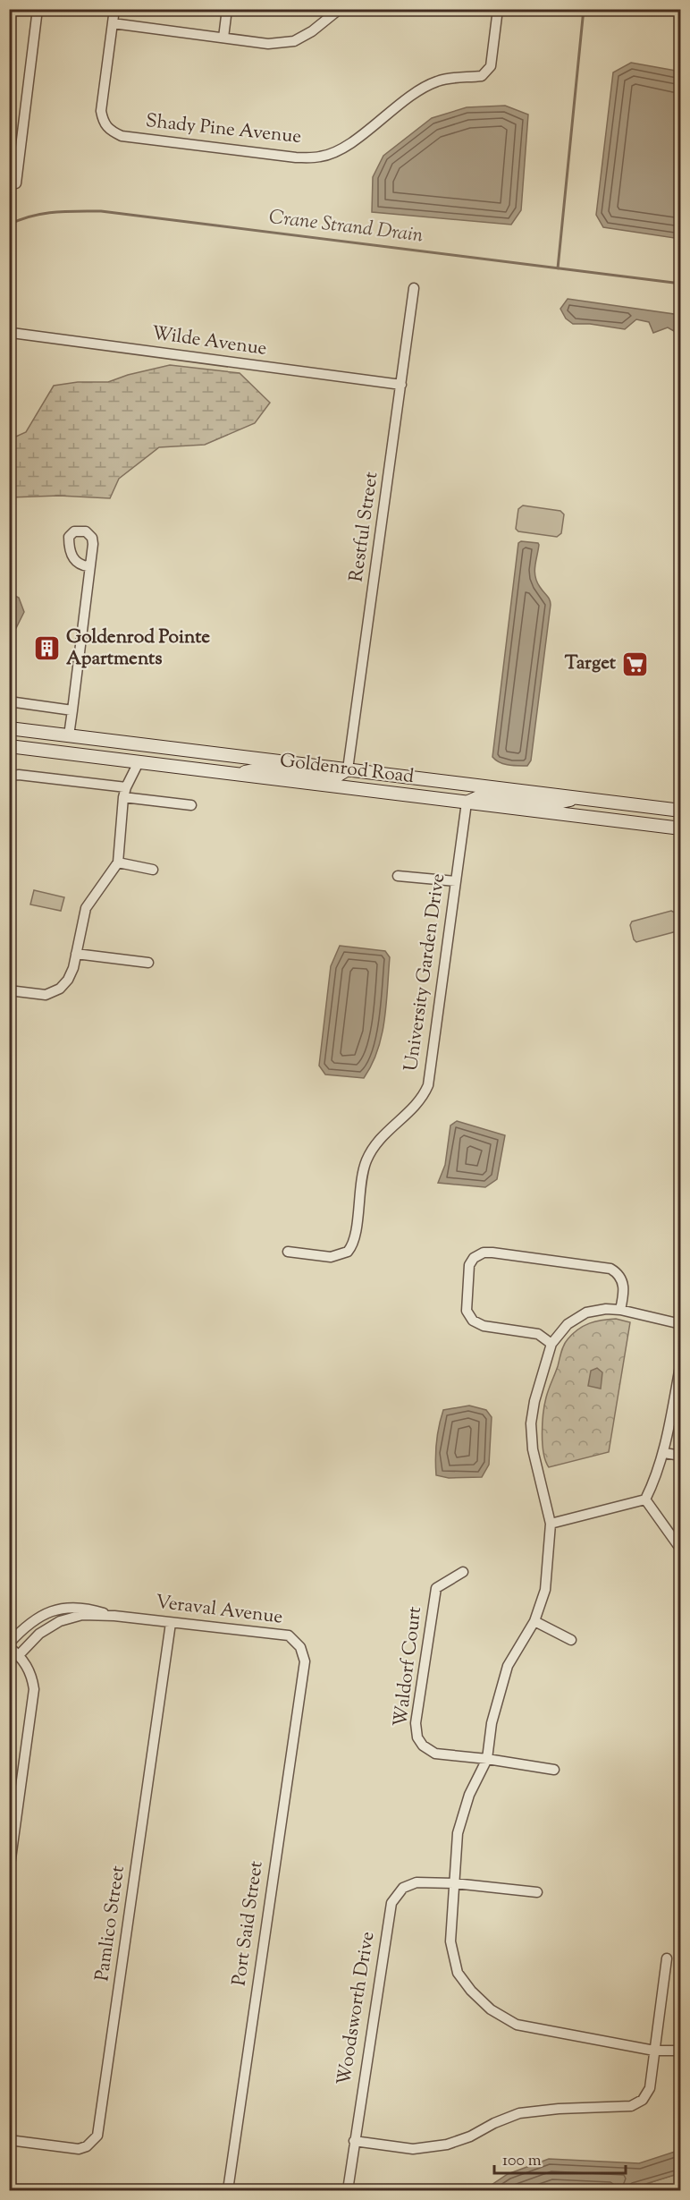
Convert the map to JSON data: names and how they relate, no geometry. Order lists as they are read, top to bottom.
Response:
{
  "streets": {
    "main road": ["Goldenrod Road"],
    "street": [
      "Shady Pine Avenue",
      "Wilde Avenue",
      "Restful Street",
      "University Garden Drive",
      "Veraval Avenue",
      "Waldorf Court",
      "Pamlico Street",
      "Port Said Street",
      "Woodsworth Drive"
    ]
  },
  "crossings": [
    ["Wilde Avenue", "Restful Street"],
    ["Restful Street", "Goldenrod Road"],
    ["Goldenrod Road", "University Garden Drive"],
    ["Veraval Avenue", "Pamlico Street"],
    ["Veraval Avenue", "Port Said Street"]
  ],
  "water": ["Crane Strand Drain"],
  "places": {
    "building": ["Goldenrod Pointe Apartments"],
    "supermarket": ["Target"]
  },
  "scale_bar": "100 m"
}
